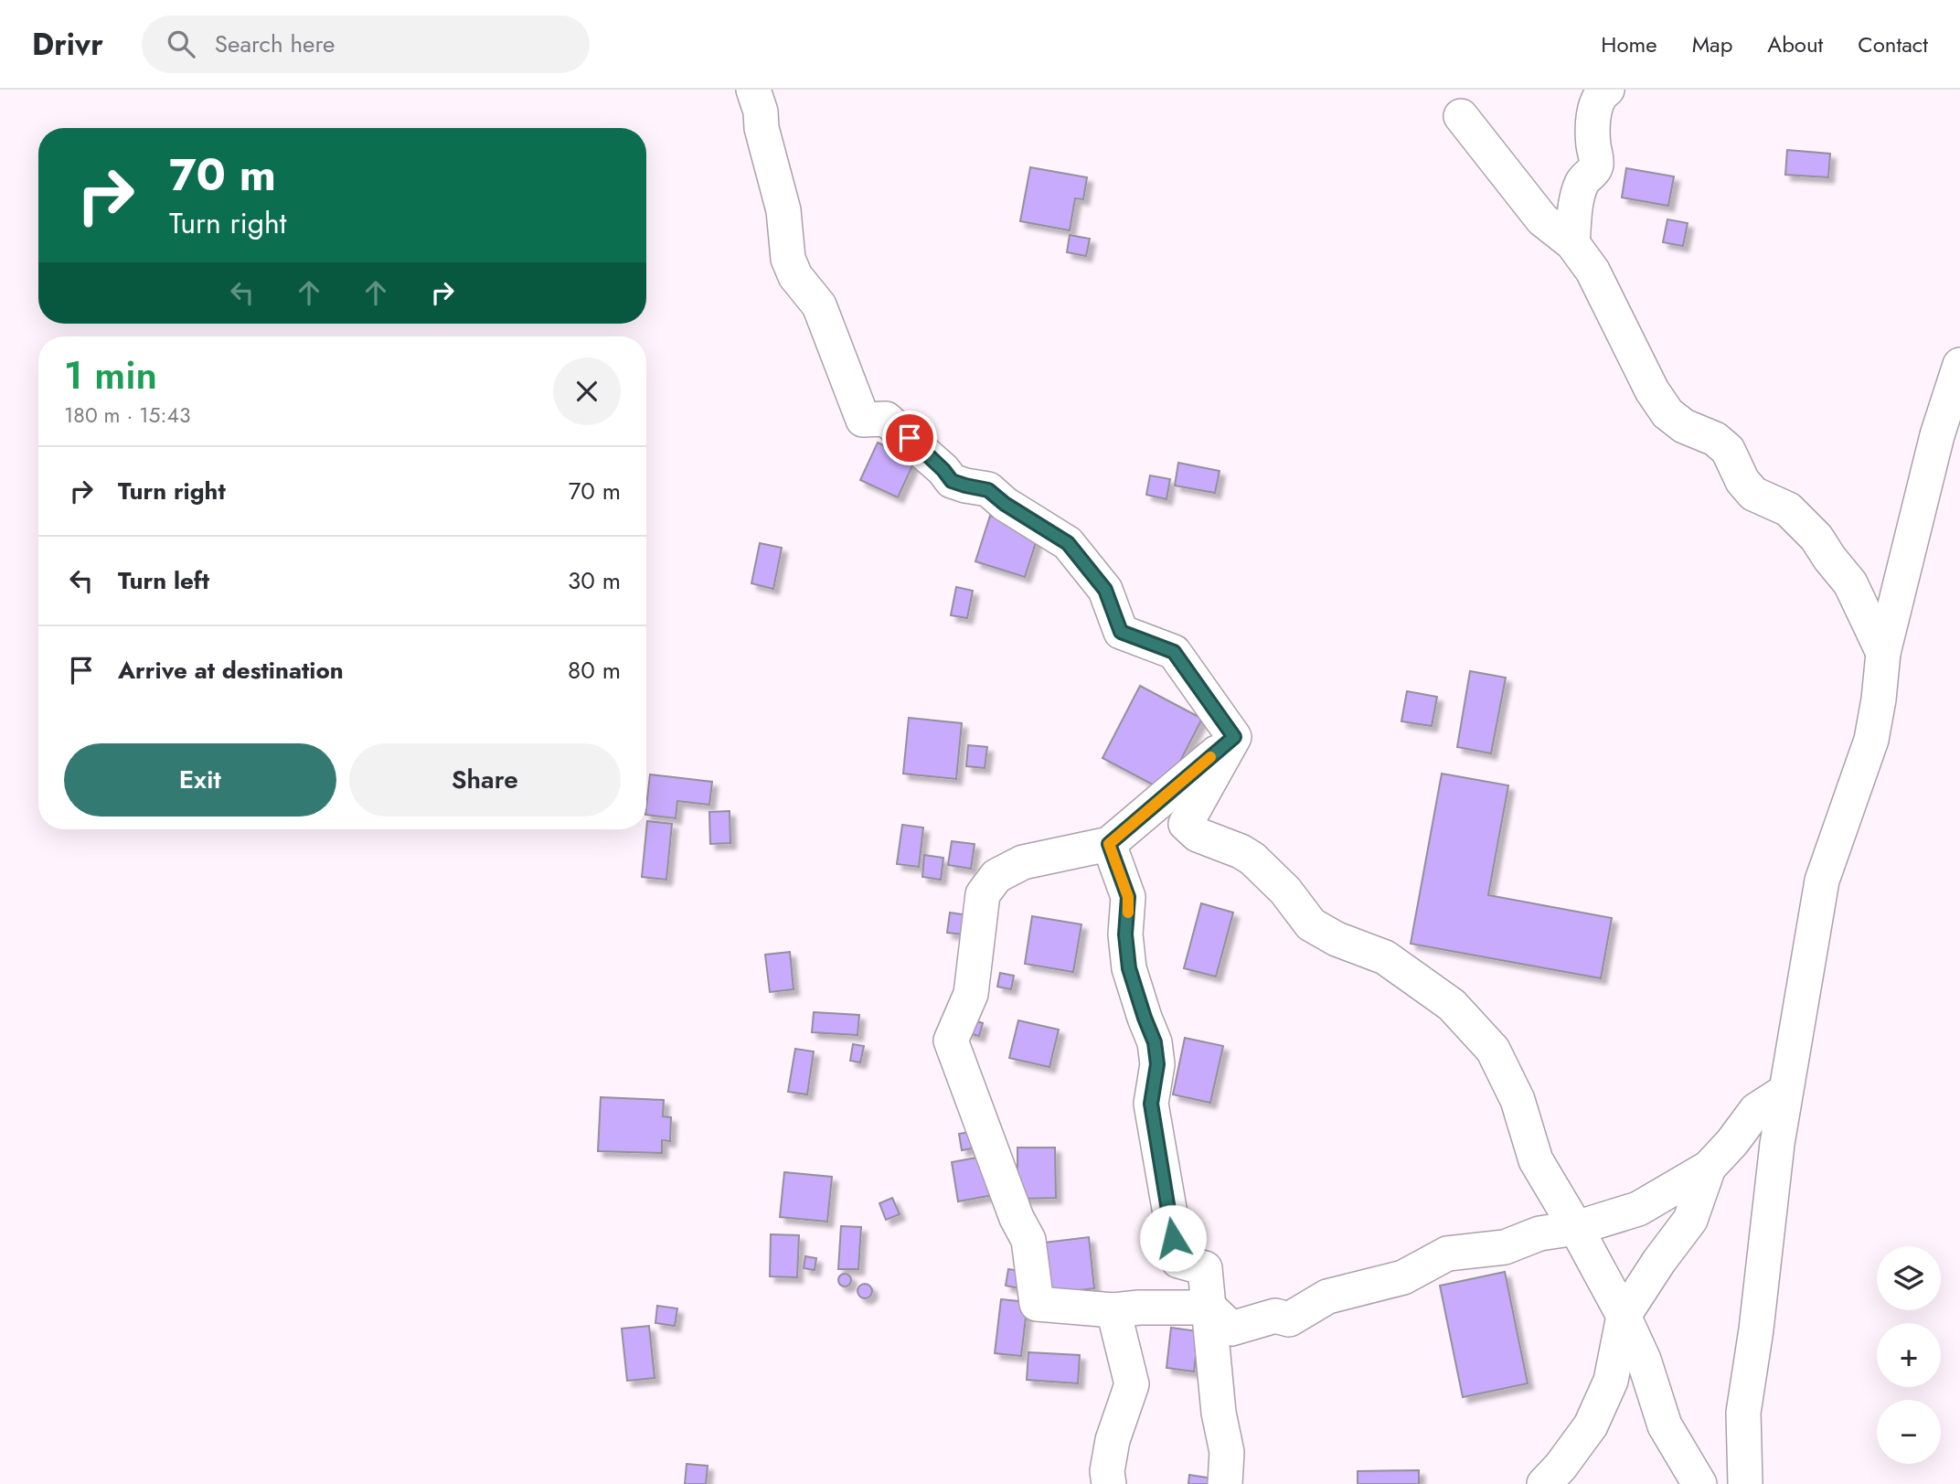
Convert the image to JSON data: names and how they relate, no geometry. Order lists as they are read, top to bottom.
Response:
{
  "page": {
    "header": "Drivr",
    "search": "Search here",
    "nav": [
      "Home",
      "Map",
      "About",
      "Contact"
    ],
    "turn": ["70 m", "Turn right"],
    "heading": ["1 min", "180 m · 15:43"],
    "list": [
      {
        "name": "Turn right",
        "value": "70 m"
      },
      {
        "name": "Turn left",
        "value": "30 m"
      },
      {
        "name": "Arrive at destination",
        "value": "80 m"
      }
    ],
    "buttons": ["Exit", "Share"],
    "map_buttons": ["+", "−"]
  }
}
